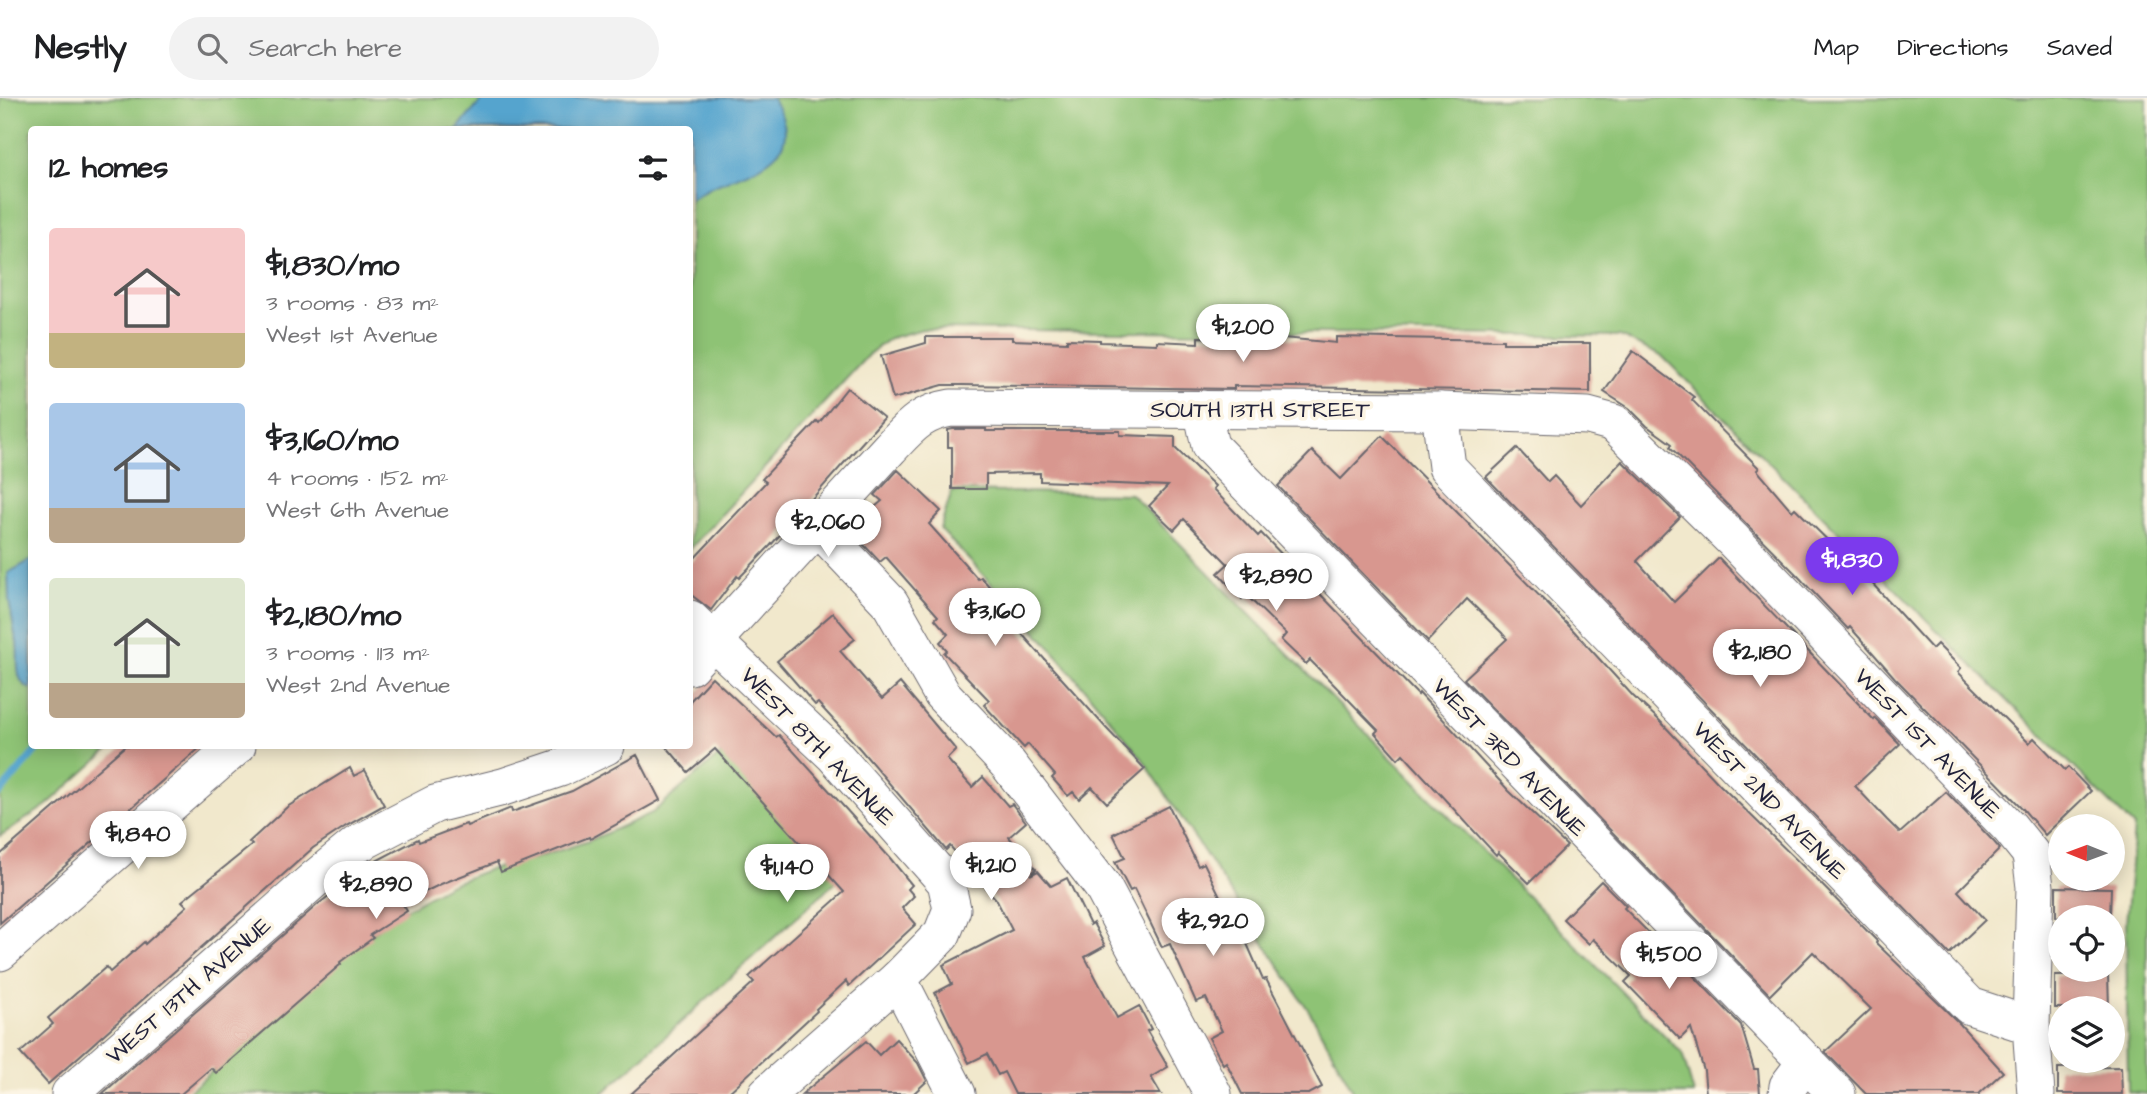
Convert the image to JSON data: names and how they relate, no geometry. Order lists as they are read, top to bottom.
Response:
{
  "streets": {
    "street": [
      "SOUTH 13TH STREET",
      "WEST 1ST AVENUE",
      "WEST 8TH AVENUE",
      "WEST 3RD AVENUE",
      "WEST 2ND AVENUE",
      "WEST 13TH AVENUE"
    ]
  },
  "crossings": [
    ["SOUTH 13TH STREET", "WEST 1ST AVENUE"],
    ["SOUTH 13TH STREET", "WEST 3RD AVENUE"],
    ["SOUTH 13TH STREET", "WEST 2ND AVENUE"],
    ["WEST 1ST AVENUE", "WEST 2ND AVENUE"]
  ],
  "north": "left",
  "page": {
    "header": "Nestly",
    "search": "Search here",
    "nav": ["Map", "Directions", "Saved"],
    "heading": "12 homes",
    "list": [
      {
        "name": "$1,830/mo",
        "note": "3 rooms · 83 m² · West 1st Avenue"
      },
      {
        "name": "$3,160/mo",
        "note": "4 rooms · 152 m² · West 6th Avenue"
      },
      {
        "name": "$2,180/mo",
        "note": "3 rooms · 113 m² · West 2nd Avenue"
      }
    ],
    "price": [
      "$1,200",
      "$2,060",
      "$1,830",
      "$2,890",
      "$3,160",
      "$2,180",
      "$1,840",
      "$1,210",
      "$1,140",
      "$2,890",
      "$2,920",
      "$1,500"
    ]
  }
}
